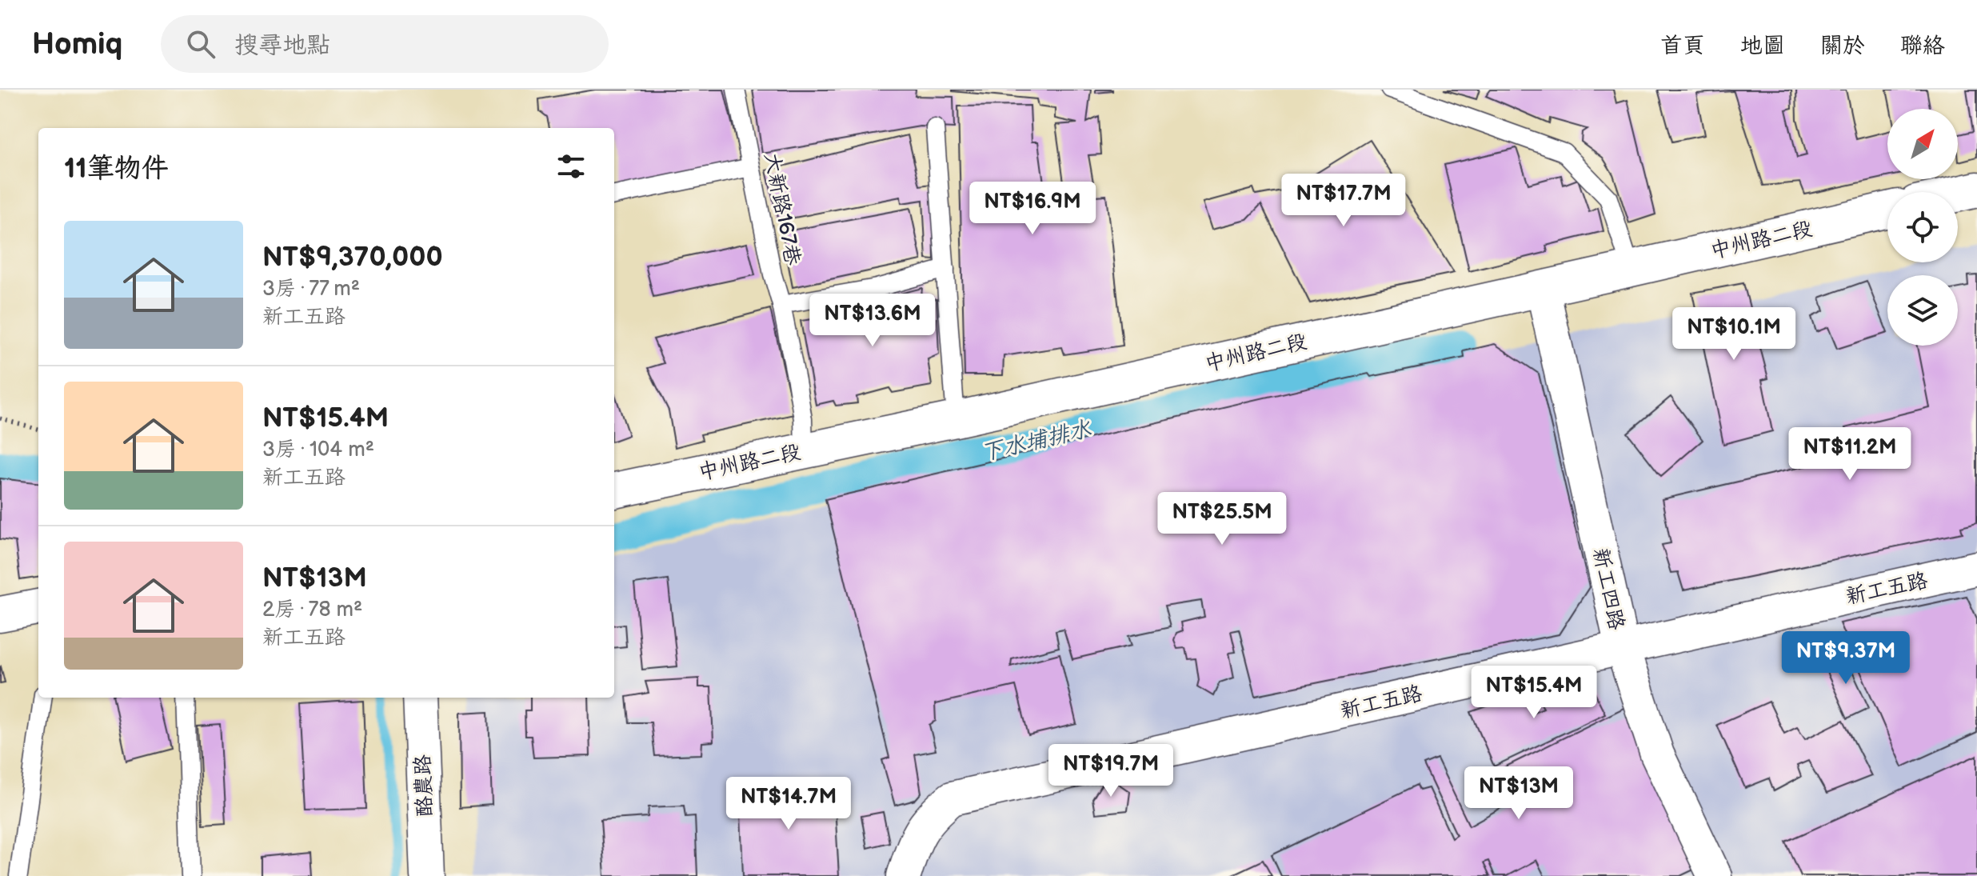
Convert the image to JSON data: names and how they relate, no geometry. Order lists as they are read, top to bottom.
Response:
{
  "streets": {
    "street": [
      "中州路二段",
      "新工五路",
      "新工四路",
      "酪農路"
    ],
    "lane": ["大新路167巷"]
  },
  "crossings": [
    ["大新路167巷", "中州路二段"],
    ["中州路二段", "新工四路"],
    ["新工五路", "新工四路"]
  ],
  "water": ["下水埔排水"],
  "north": "top right",
  "page": {
    "header": "Homiq",
    "search": "搜尋地點",
    "nav": [
      "首頁",
      "地圖",
      "關於",
      "聯絡"
    ],
    "heading": "11筆物件",
    "price": [
      "NT$17.7M",
      "NT$16.9M",
      "NT$13.6M",
      "NT$10.1M",
      "NT$11.2M",
      "NT$25.5M",
      "NT$9.37M",
      "NT$15.4M",
      "NT$19.7M",
      "NT$13M",
      "NT$14.7M"
    ],
    "list": [
      {
        "name": "NT$9,370,000",
        "note": "3房 · 77 m² · 新工五路"
      },
      {
        "name": "NT$15.4M",
        "note": "3房 · 104 m² · 新工五路"
      },
      {
        "name": "NT$13M",
        "note": "2房 · 78 m² · 新工五路"
      }
    ]
  }
}
